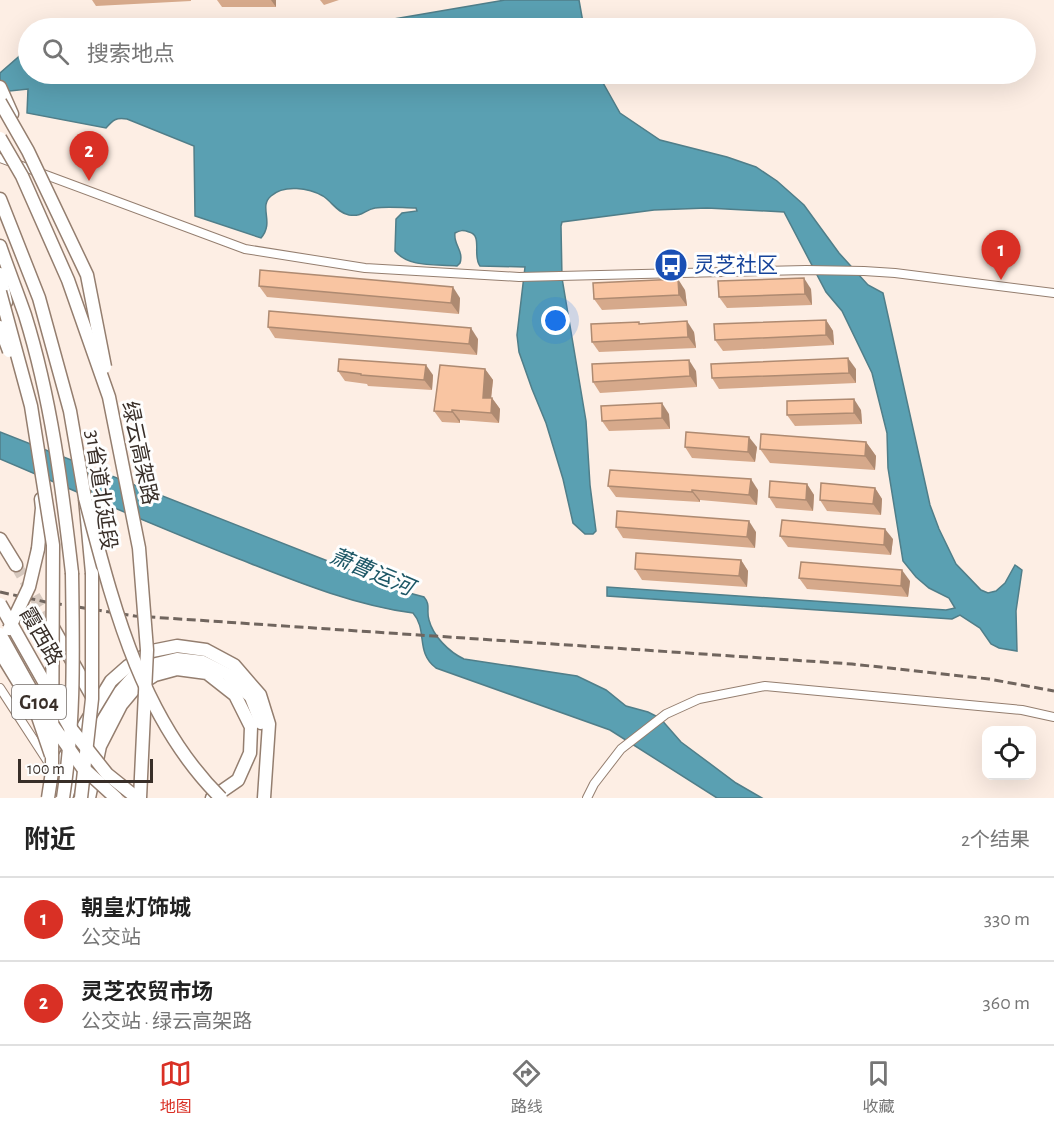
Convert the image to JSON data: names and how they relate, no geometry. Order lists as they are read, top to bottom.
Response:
{
  "streets": {
    "main road": [
      "绿云高架路",
      "31省道北延段",
      "霞西路",
      "G104"
    ]
  },
  "crossings": [
    ["绿云高架路", "霞西路"]
  ],
  "water": ["萧曹运河"],
  "places": {
    "bus stop": ["灵芝社区"]
  },
  "scale_bar": "100 m",
  "page": {
    "search": "搜索地点",
    "pins": ["2", "1"],
    "scale": "100 m",
    "heading": ["附近", "2个结果"],
    "list": [
      {
        "mark": "1",
        "name": "朝皇灯饰城",
        "note": "公交站",
        "value": "330 m"
      },
      {
        "mark": "2",
        "name": "灵芝农贸市场",
        "note": "公交站 · 绿云高架路",
        "value": "360 m"
      }
    ],
    "nav": ["地图", "路线", "收藏"]
  }
}
